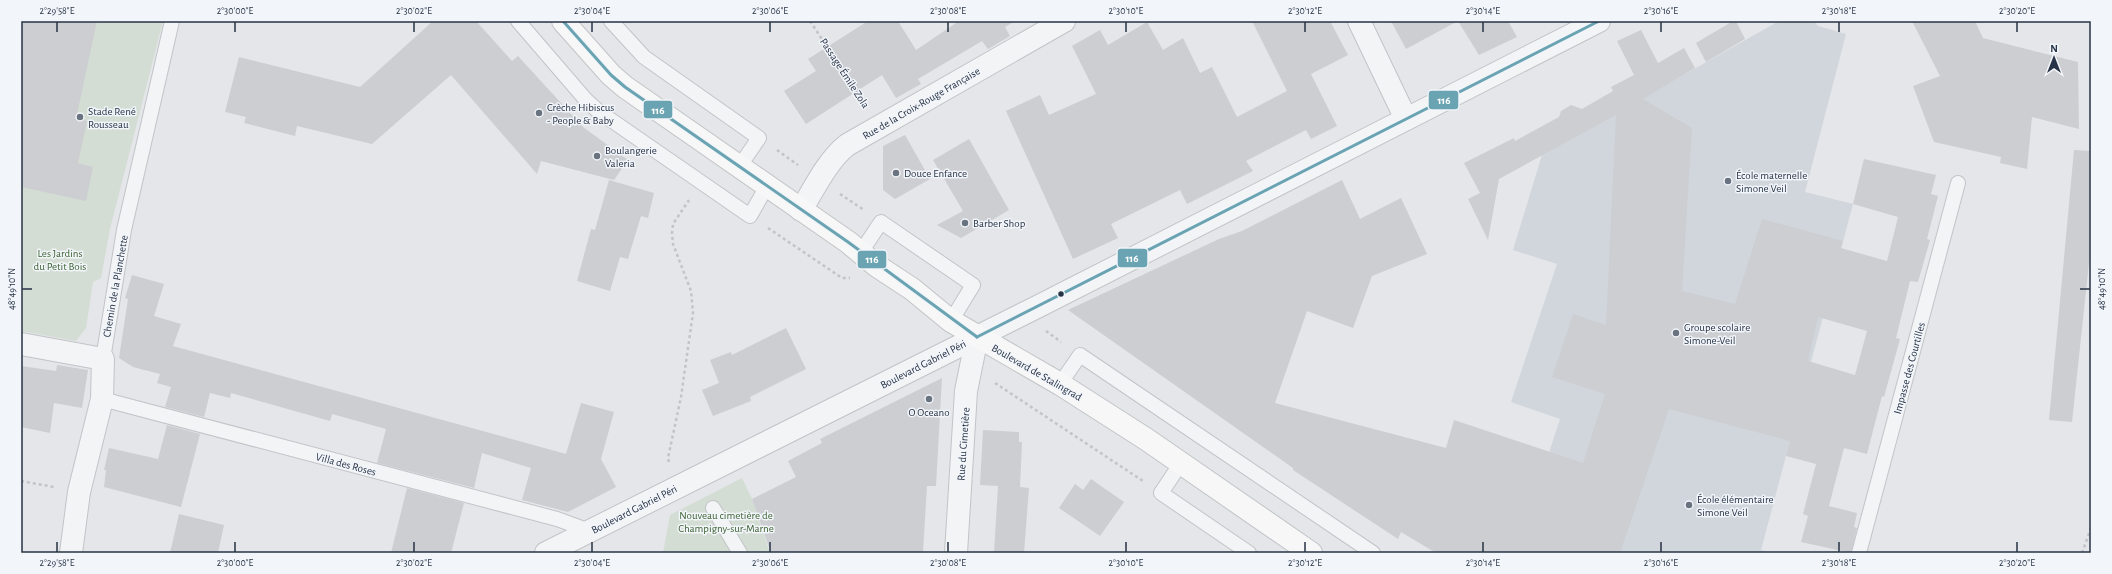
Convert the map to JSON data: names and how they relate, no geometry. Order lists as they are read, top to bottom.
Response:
{
  "streets": {
    "main road": ["Boulevard de Stalingrad"],
    "street": [
      "Rue de la Croix-Rouge Française",
      "Chemin de la Planchette",
      "Boulevard Gabriel Péri",
      "Rue du Cimetière"
    ],
    "lane": ["Impasse des Courtilles", "Villa des Roses"],
    "path": ["Passage Émile Zola"]
  },
  "crossings": [
    ["Passage Émile Zola", "Rue de la Croix-Rouge Française"],
    ["Rue de la Croix-Rouge Française", "Boulevard de Stalingrad"],
    ["Chemin de la Planchette", "Villa des Roses"],
    ["Boulevard Gabriel Péri", "Boulevard de Stalingrad"],
    ["Boulevard Gabriel Péri", "Rue du Cimetière"],
    ["Boulevard Gabriel Péri", "Villa des Roses"],
    ["Boulevard de Stalingrad", "Rue du Cimetière"]
  ],
  "parks": ["Les Jardins du Petit Bois", "Nouveau cimetière de Champigny-sur-Marne"],
  "places": [
    "Crèche Hibiscus - People & Baby",
    "Stade René Rousseau",
    "Boulangerie Valeria",
    "Douce Enfance",
    "École maternelle Simone Veil",
    "Barber Shop",
    "Groupe scolaire Simone-Veil",
    "O Oceano",
    "École élémentaire Simone Veil"
  ],
  "lines": ["transit line 116"],
  "north": "top",
  "coordinates": [
    "2°29'58\"E",
    "2°30'00\"E",
    "2°30'02\"E",
    "2°30'04\"E",
    "2°30'06\"E",
    "2°30'08\"E",
    "2°30'10\"E",
    "2°30'12\"E",
    "2°30'14\"E",
    "2°30'16\"E",
    "2°30'18\"E",
    "2°30'20\"E",
    "48°49'10\"N"
  ]
}
